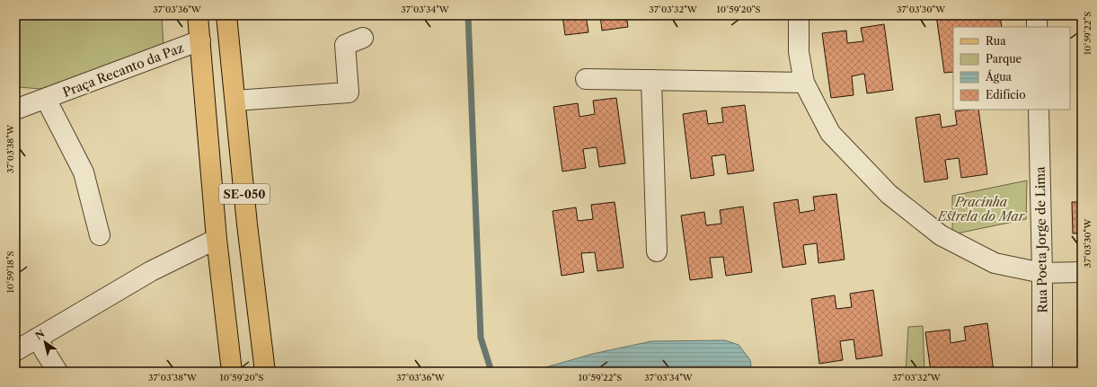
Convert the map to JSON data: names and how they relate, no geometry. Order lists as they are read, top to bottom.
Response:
{
  "streets": {
    "main road": ["SE-050"],
    "street": ["Praça Recanto da Paz", "Rua Poeta Jorge de Lima"]
  },
  "crossings": [
    ["Praça Recanto da Paz", "SE-050"]
  ],
  "parks": ["Pracinha Estrela do Mar"],
  "legend": [
    "Rua",
    "Parque",
    "Água",
    "Edifício"
  ],
  "north": "top left",
  "coordinates": [
    "37°03'36\"W",
    "37°03'34\"W",
    "37°03'32\"W",
    "10°59'20\"S",
    "37°03'30\"W",
    "10°59'22\"S",
    "37°03'38\"W",
    "10°59'18\"S"
  ]
}
